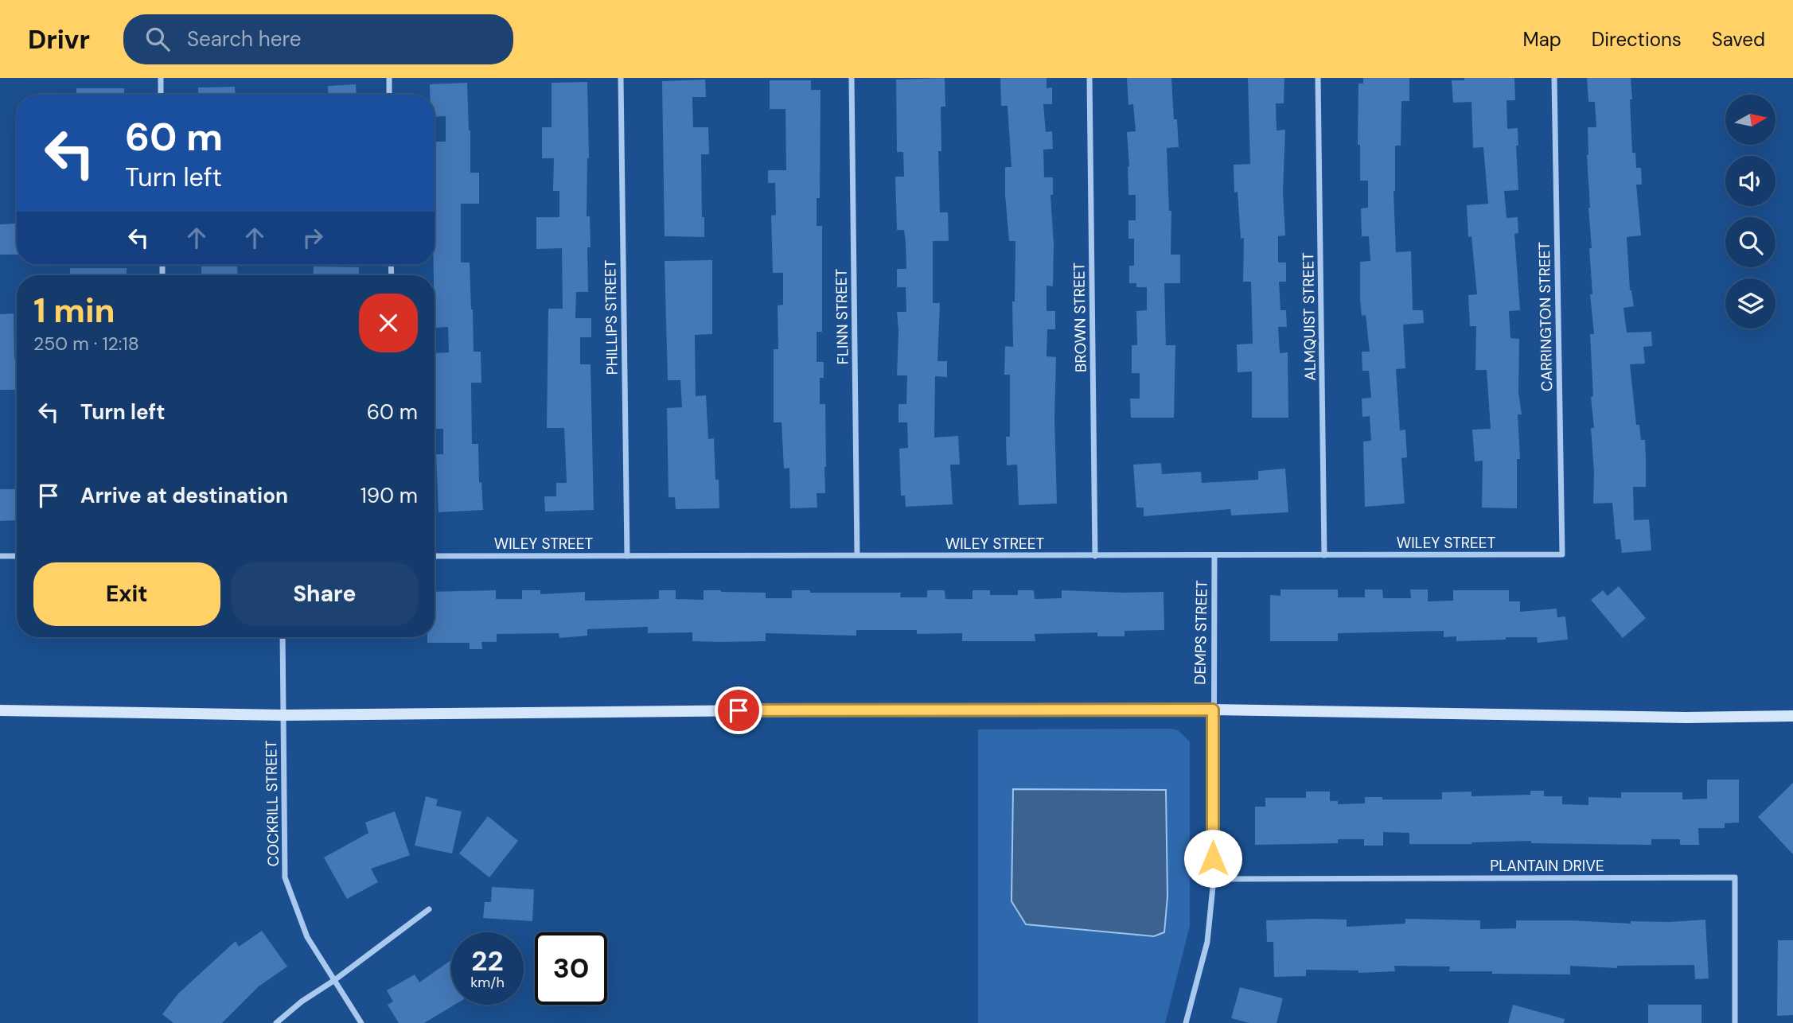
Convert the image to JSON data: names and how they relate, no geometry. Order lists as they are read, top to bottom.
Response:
{
  "streets": {
    "street": [
      "FLINN STREET",
      "ALMQUIST STREET",
      "CARRINGTON STREET",
      "PHILLIPS STREET",
      "BROWN STREET",
      "WILEY STREET",
      "DEMPS STREET",
      "COCKRILL STREET",
      "PLANTAIN DRIVE"
    ]
  },
  "crossings": [
    ["FLINN STREET", "WILEY STREET"],
    ["ALMQUIST STREET", "WILEY STREET"],
    ["CARRINGTON STREET", "WILEY STREET"],
    ["PHILLIPS STREET", "WILEY STREET"],
    ["BROWN STREET", "WILEY STREET"],
    ["WILEY STREET", "DEMPS STREET"],
    ["DEMPS STREET", "PLANTAIN DRIVE"]
  ],
  "north": "right",
  "page": {
    "header": "Drivr",
    "search": "Search here",
    "nav": ["Map", "Directions", "Saved"],
    "turn": ["60 m", "Turn left"],
    "heading": ["1 min", "250 m · 12:18"],
    "list": [
      {
        "name": "Turn left",
        "value": "60 m"
      },
      {
        "name": "Arrive at destination",
        "value": "190 m"
      }
    ],
    "buttons": ["Exit", "Share"],
    "speed": "22 km/h",
    "limit": "30"
  }
}
